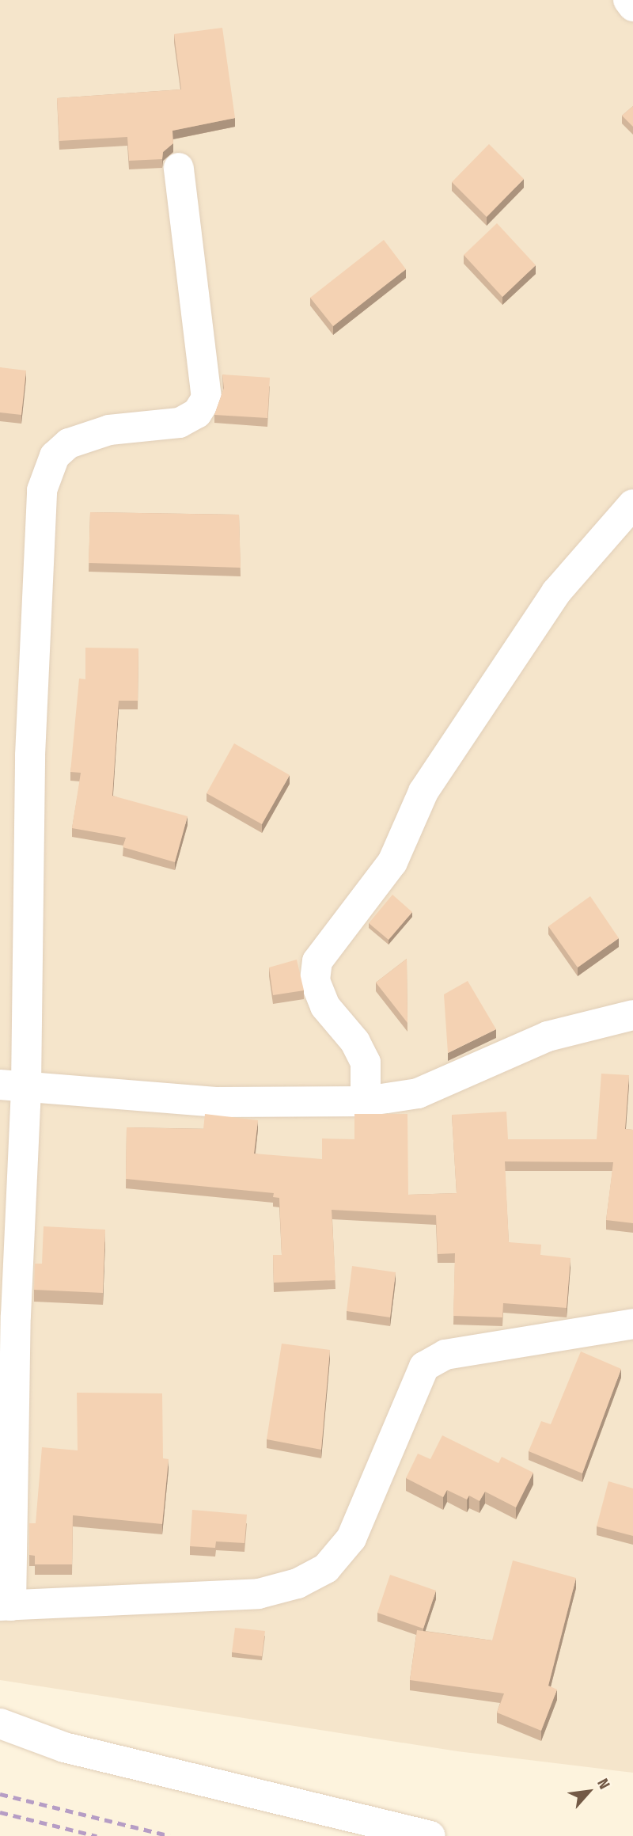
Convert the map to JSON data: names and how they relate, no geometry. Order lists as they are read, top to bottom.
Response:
{
  "north": "top right"
}
